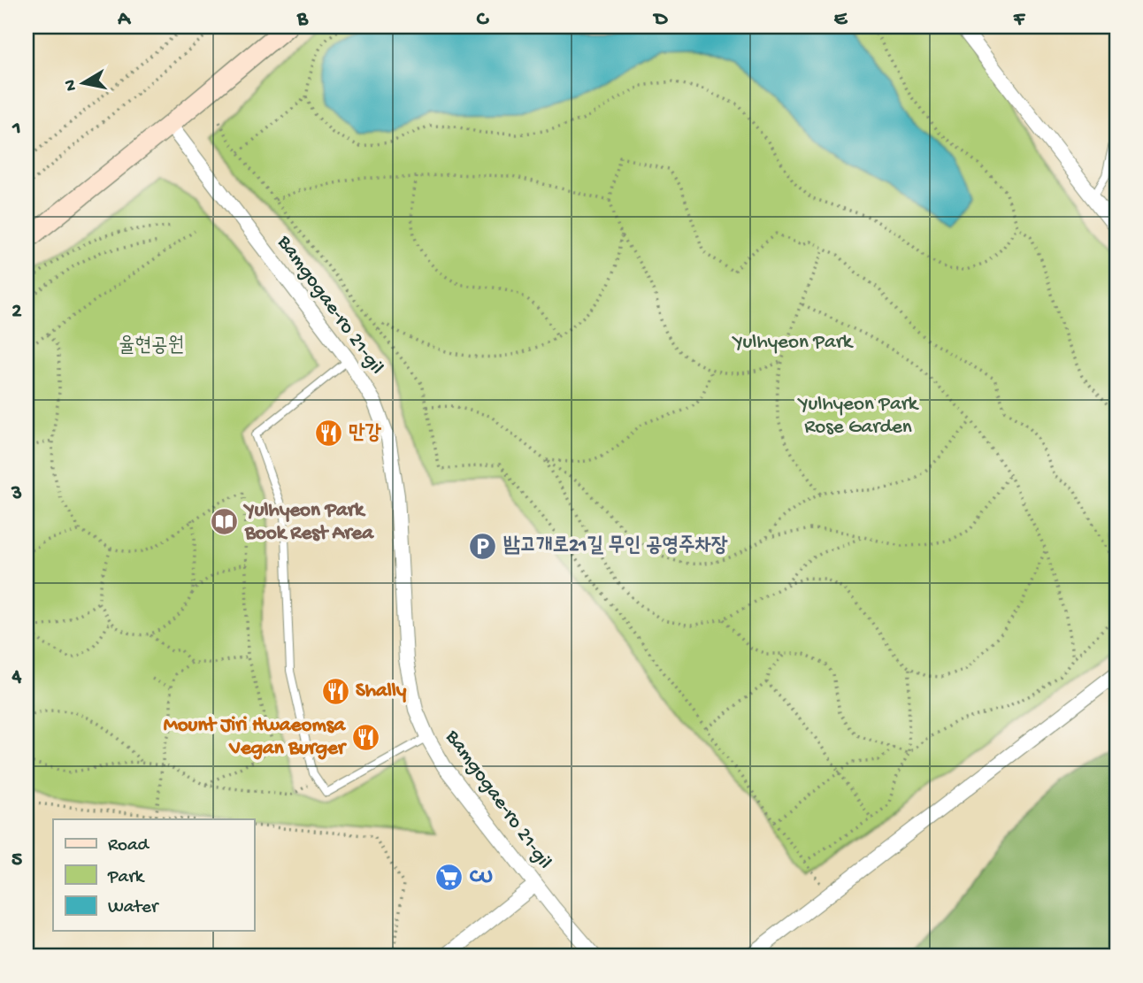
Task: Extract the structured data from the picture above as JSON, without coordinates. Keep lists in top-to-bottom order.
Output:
{
  "streets": {
    "street": ["Bamgogae-ro 21-gil"]
  },
  "parks": ["Yulhyeon Park", "율현공원", "Yulhyeon Park Rose Garden"],
  "places": {
    "restaurant": ["만강", "Shally", "Mount Jiri Hwaeomsa Vegan Burger"],
    "library": ["Yulhyeon Park Book Rest Area"],
    "parking": ["밤고개로21길 무인 공영주차장"],
    "supermarket": ["CU"]
  },
  "legend": ["Road", "Park", "Water"],
  "north": "left",
  "grid": {
    "columns": [
      "A",
      "B",
      "C",
      "D",
      "E",
      "F"
    ],
    "rows": [
      "1",
      "2",
      "3",
      "4",
      "5"
    ]
  }
}
